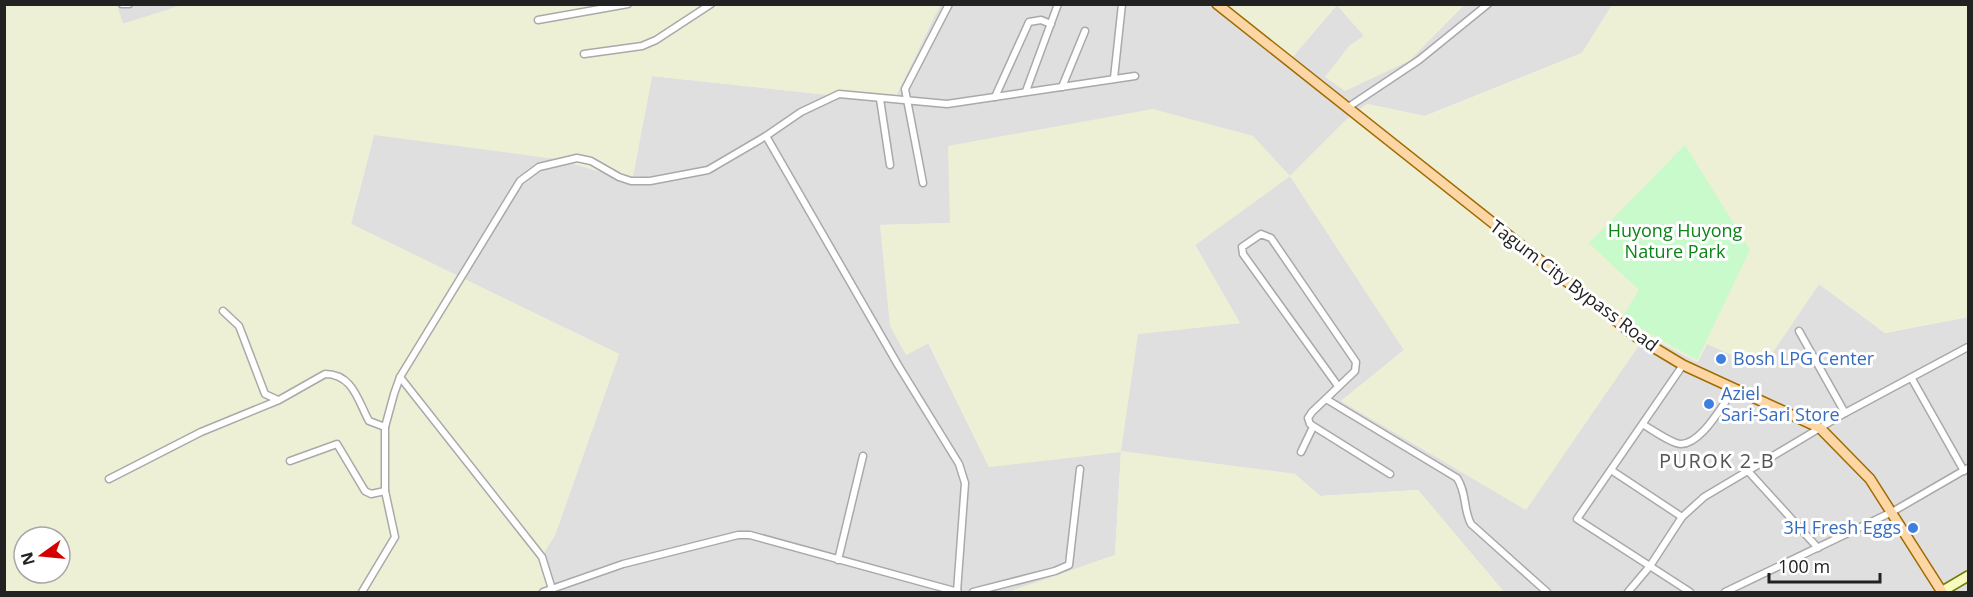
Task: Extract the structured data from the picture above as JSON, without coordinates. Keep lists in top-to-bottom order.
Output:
{
  "streets": {
    "main road": ["Tagum City Bypass Road"]
  },
  "districts": ["PUROK 2-B"],
  "parks": ["Huyong Huyong Nature Park"],
  "places": ["Bosh LPG Center", "Aziel Sari-Sari Store", "3H Fresh Eggs"],
  "scale_bar": "100 m",
  "north": "left"
}
